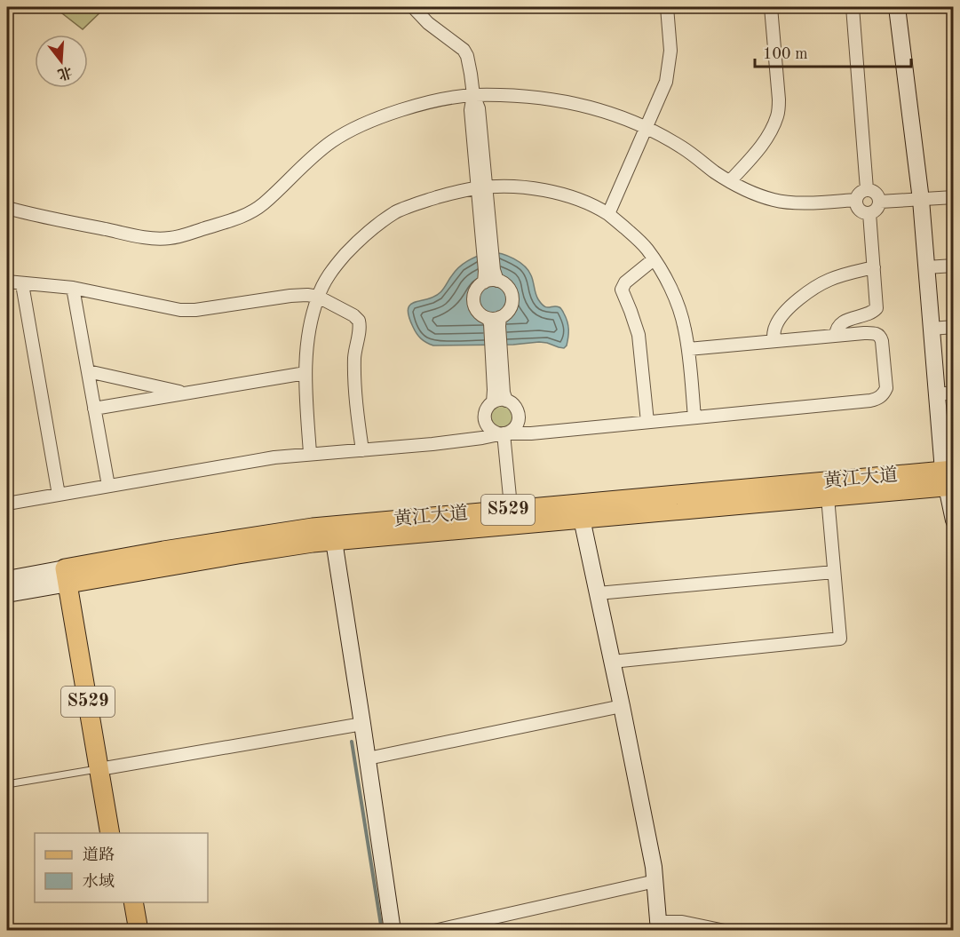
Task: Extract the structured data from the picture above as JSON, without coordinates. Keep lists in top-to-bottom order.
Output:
{
  "streets": {
    "main road": ["黄江大道", "S529"]
  },
  "crossings": [
    ["黄江大道", "S529"]
  ],
  "legend": ["道路", "水域"],
  "scale_bar": "100 m",
  "north": "bottom"
}
